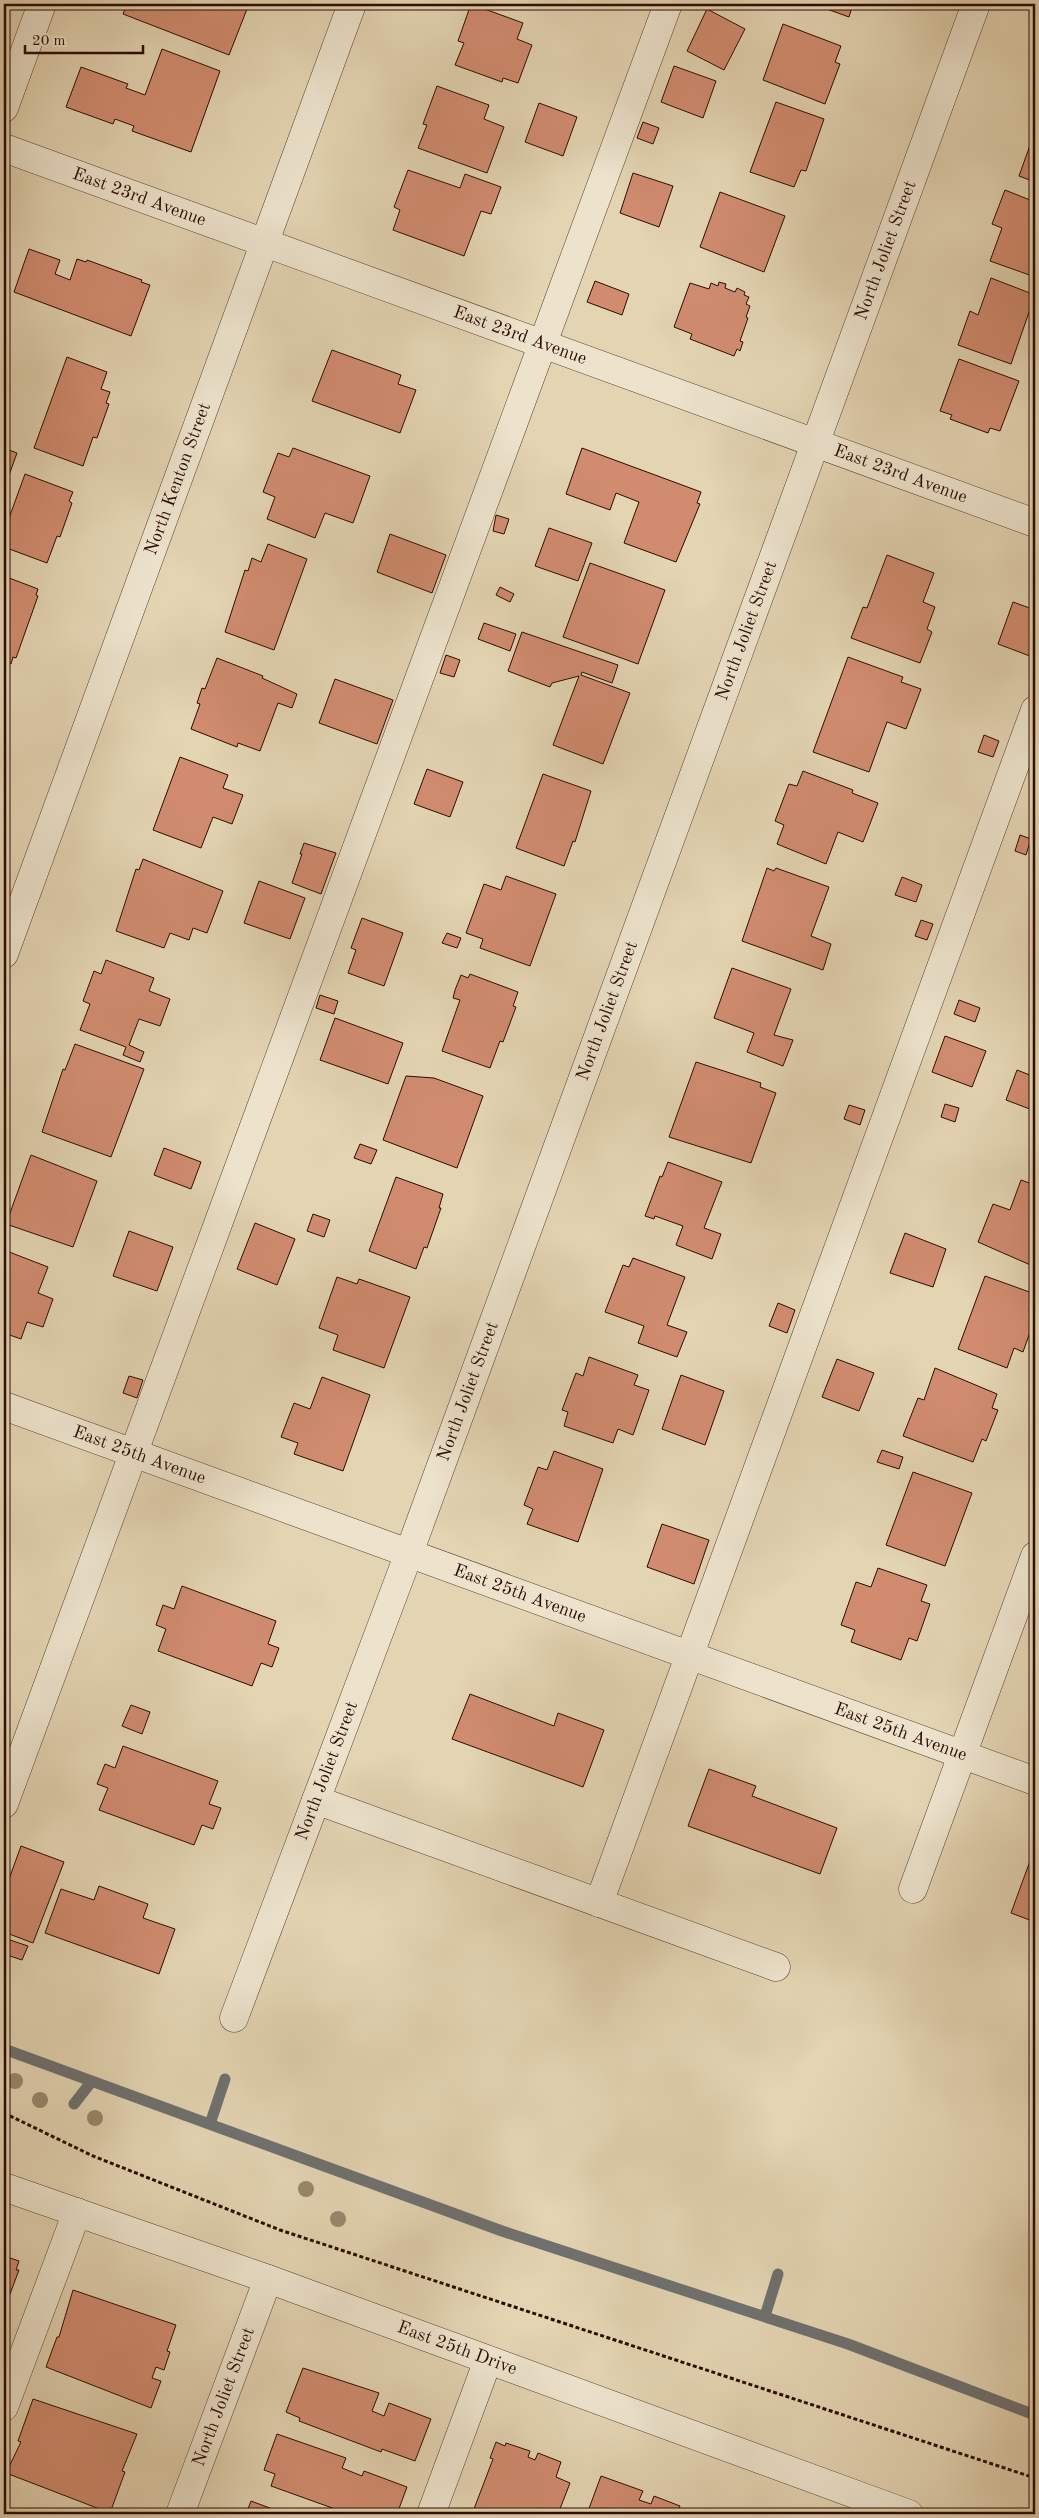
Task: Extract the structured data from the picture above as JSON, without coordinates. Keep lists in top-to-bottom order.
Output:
{
  "streets": {
    "street": [
      "East 23rd Avenue",
      "North Joliet Street",
      "North Kenton Street",
      "East 25th Avenue",
      "East 25th Drive"
    ]
  },
  "crossings": [
    ["East 23rd Avenue", "North Joliet Street"],
    ["East 23rd Avenue", "North Kenton Street"],
    ["North Joliet Street", "East 25th Avenue"],
    ["North Joliet Street", "East 25th Drive"]
  ],
  "scale_bar": "20 m"
}
